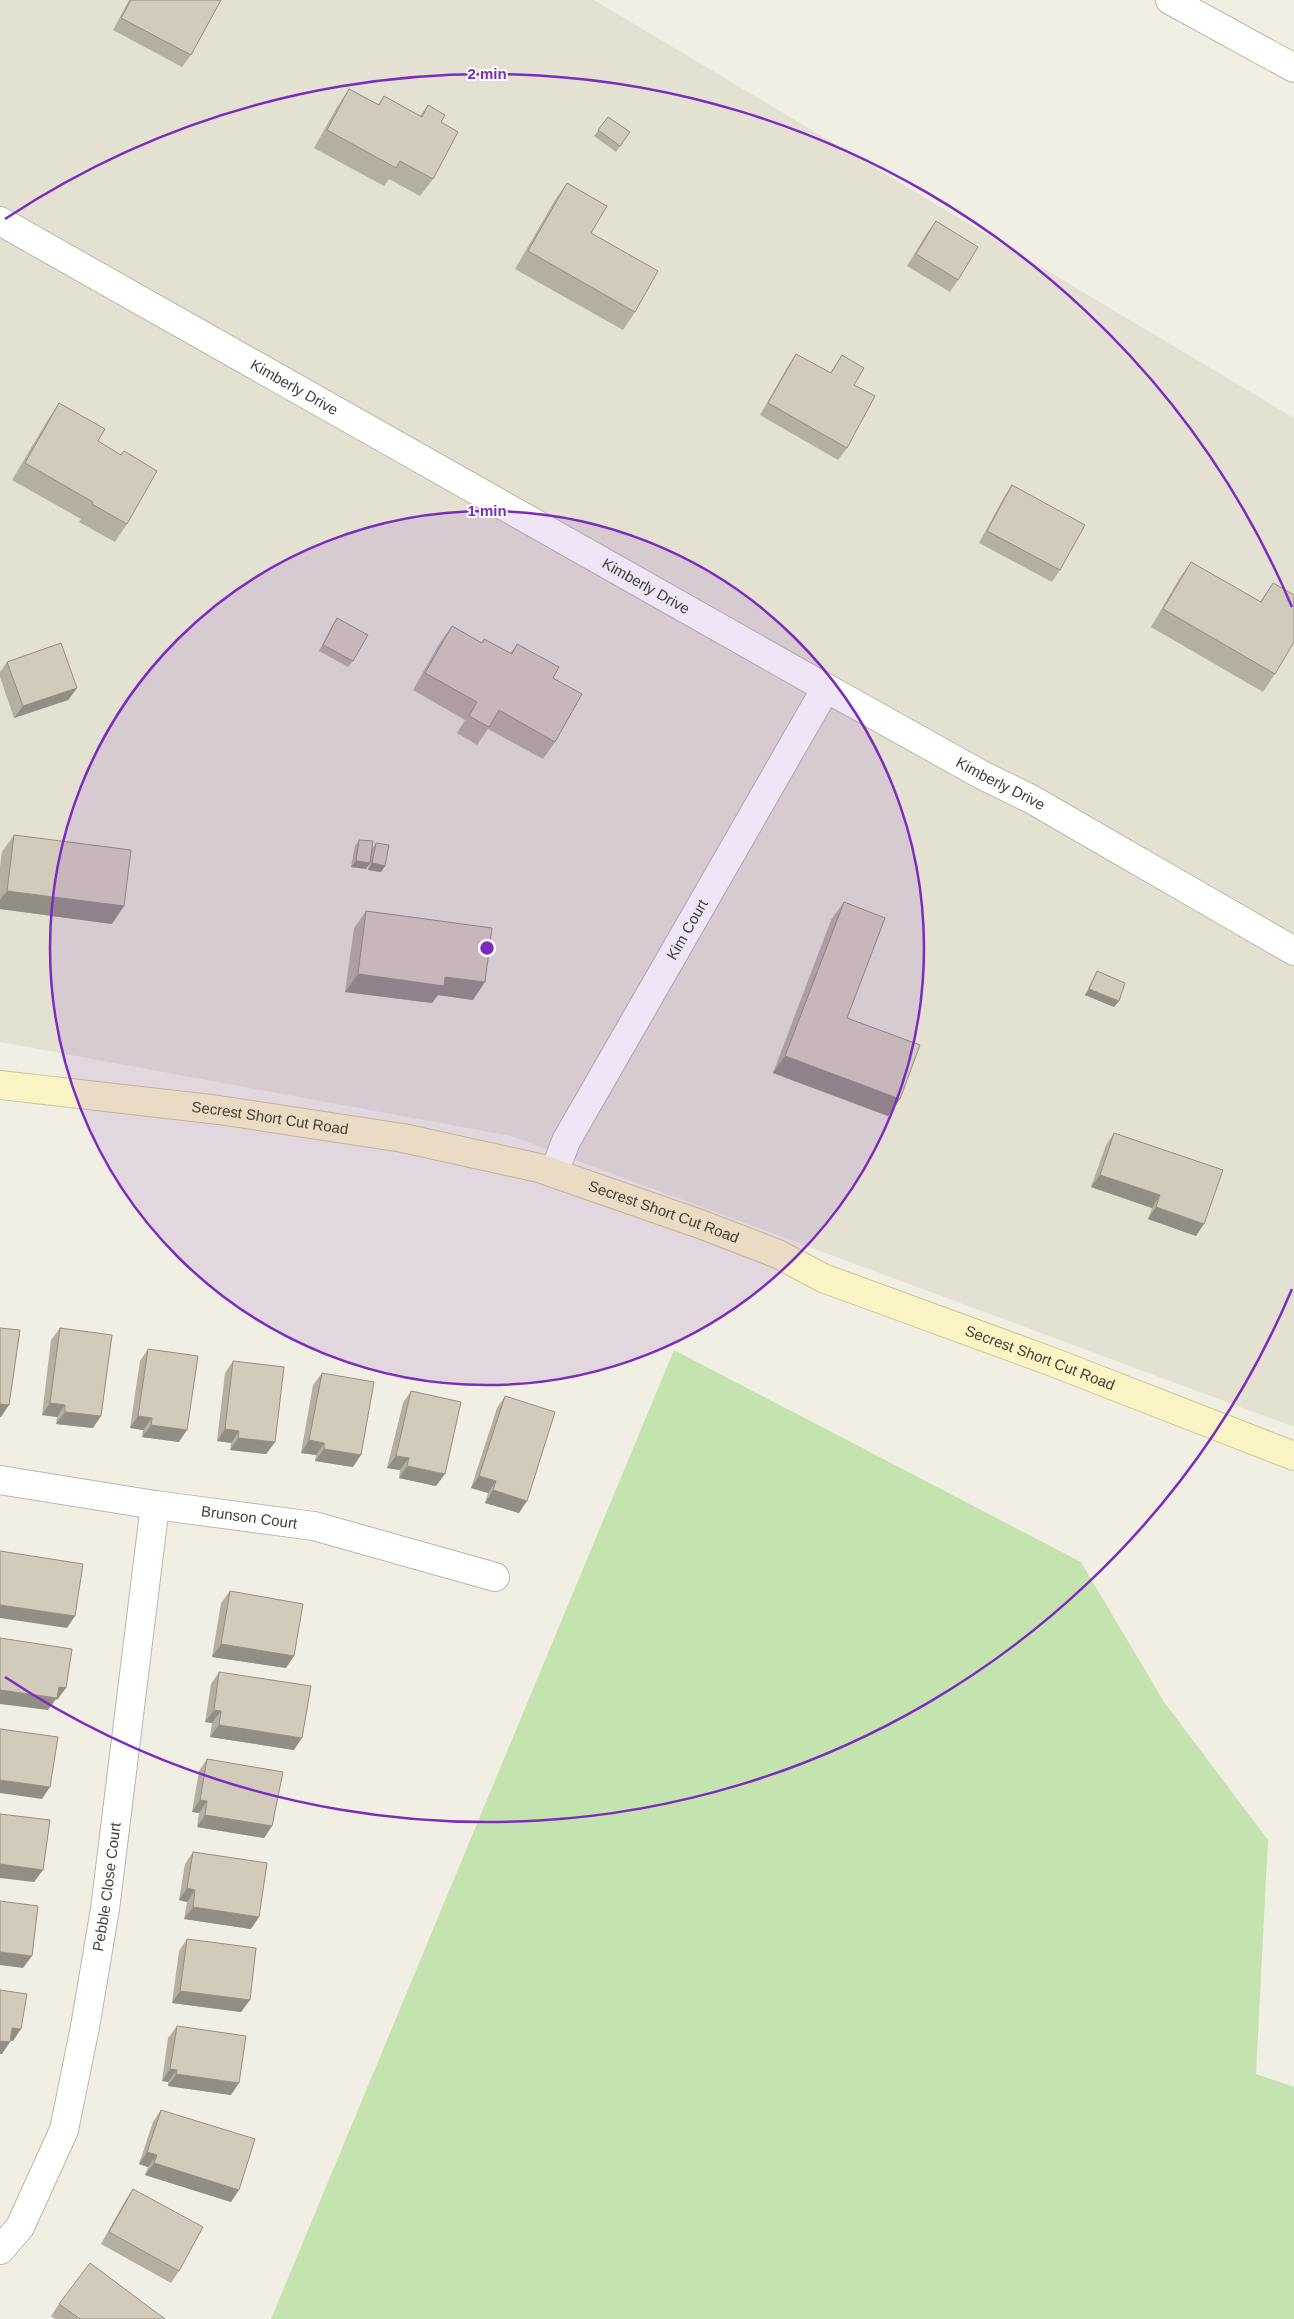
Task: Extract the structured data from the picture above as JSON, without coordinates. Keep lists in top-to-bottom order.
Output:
{
  "streets": {
    "main road": ["Secrest Short Cut Road"],
    "street": [
      "Kimberly Drive",
      "Kim Court",
      "Brunson Court",
      "Pebble Close Court"
    ]
  },
  "crossings": [
    ["Kimberly Drive", "Kim Court"],
    ["Kim Court", "Secrest Short Cut Road"],
    ["Brunson Court", "Pebble Close Court"]
  ],
  "rings": ["2 min", "1 min"]
}
